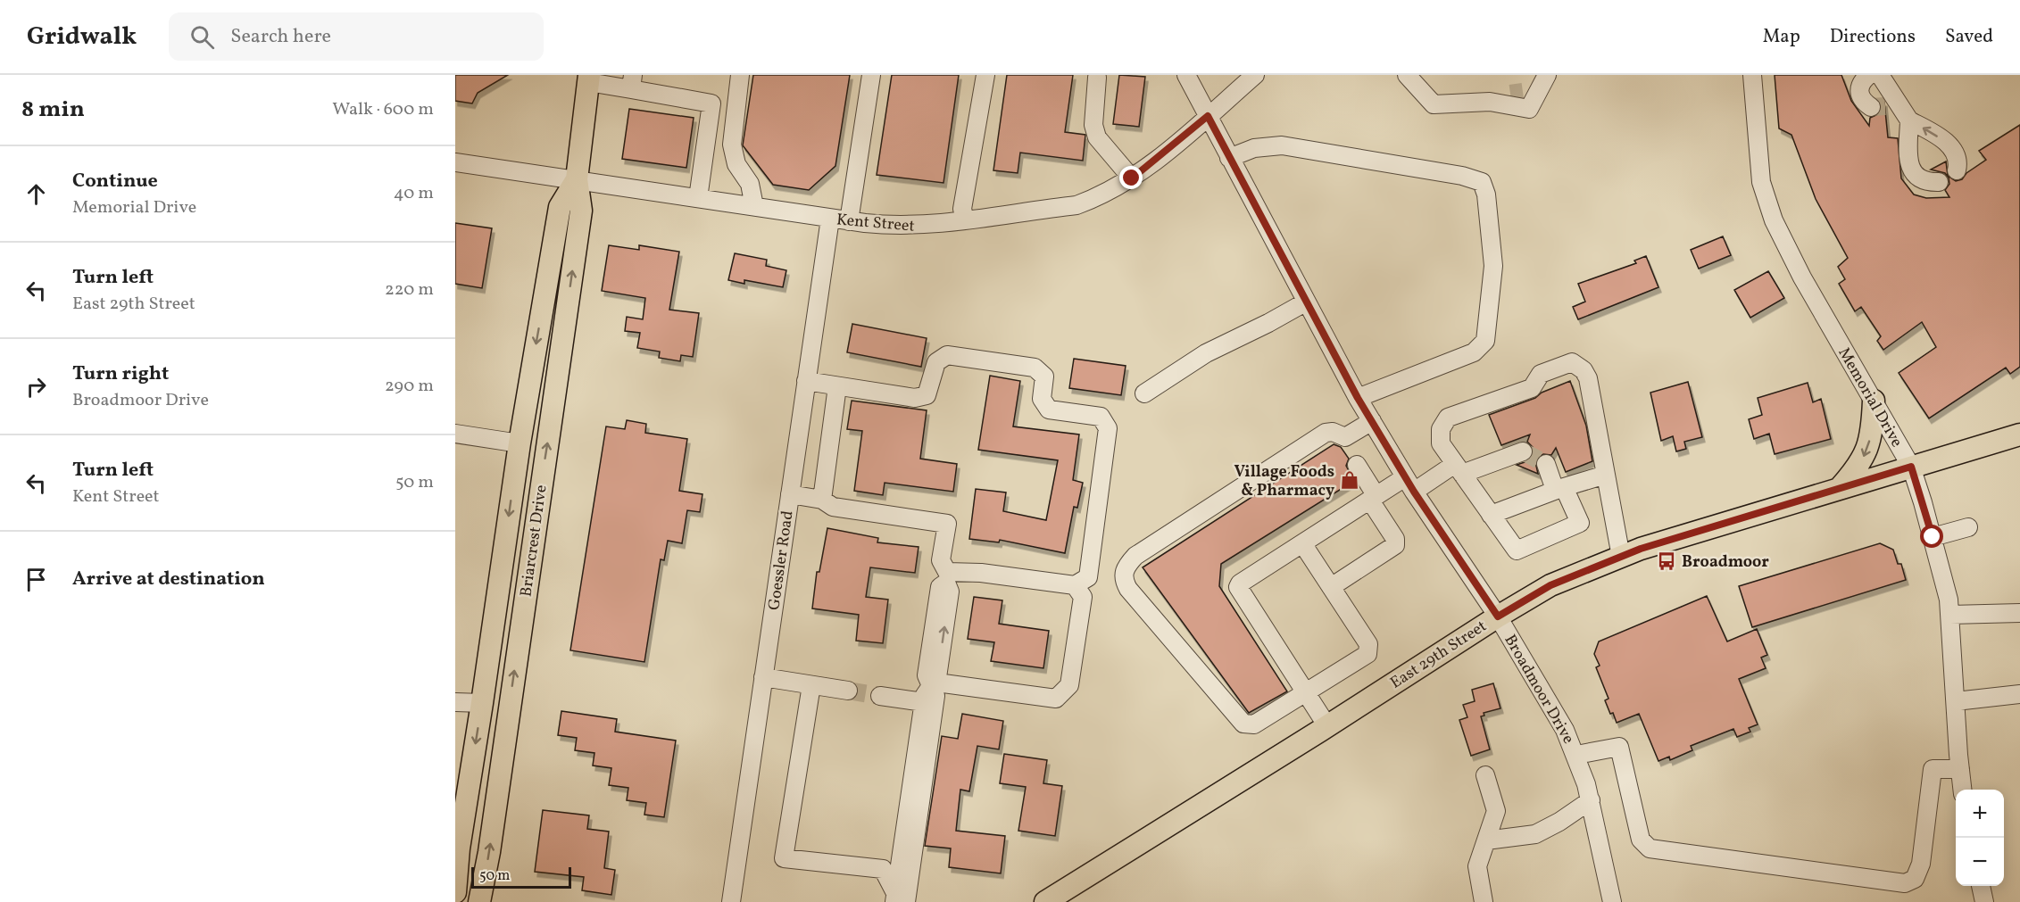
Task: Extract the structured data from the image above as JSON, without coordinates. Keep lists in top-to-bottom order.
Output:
{
  "streets": {
    "main road": ["Briarcrest Drive", "East 29th Street"],
    "street": [
      "Kent Street",
      "Memorial Drive",
      "Goessler Road",
      "Broadmoor Drive"
    ]
  },
  "crossings": [
    ["Kent Street", "Briarcrest Drive"],
    ["Kent Street", "Goessler Road"],
    ["Kent Street", "Broadmoor Drive"],
    ["Memorial Drive", "East 29th Street"],
    ["East 29th Street", "Broadmoor Drive"]
  ],
  "places": {
    "shop": ["Village Foods & Pharmacy"],
    "bus stop": ["Broadmoor"]
  },
  "scale_bar": "50 m",
  "page": {
    "header": "Gridwalk",
    "search": "Search here",
    "nav": ["Map", "Directions", "Saved"],
    "heading": ["8 min", "Walk · 600 m"],
    "list": [
      ["Continue", "Memorial Drive", "40 m"],
      ["Turn left", "East 29th Street", "220 m"],
      ["Turn right", "Broadmoor Drive", "290 m"],
      ["Turn left", "Kent Street", "50 m"],
      "Arrive at destination"
    ],
    "map_buttons": ["+", "−"],
    "scale": "50 m"
  }
}
